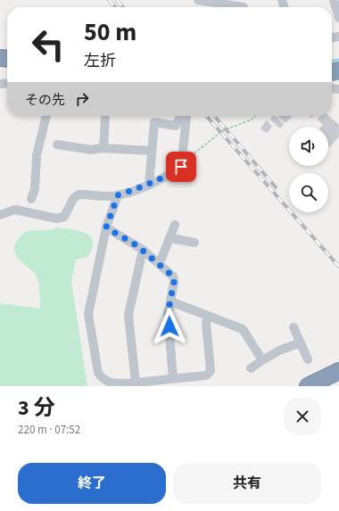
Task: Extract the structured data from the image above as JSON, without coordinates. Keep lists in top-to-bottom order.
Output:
{
  "page": {
    "turn": ["50 m", "左折"],
    "then": "その先",
    "heading": ["3 分", "220 m · 07:52"],
    "buttons": ["終了", "共有"]
  }
}
